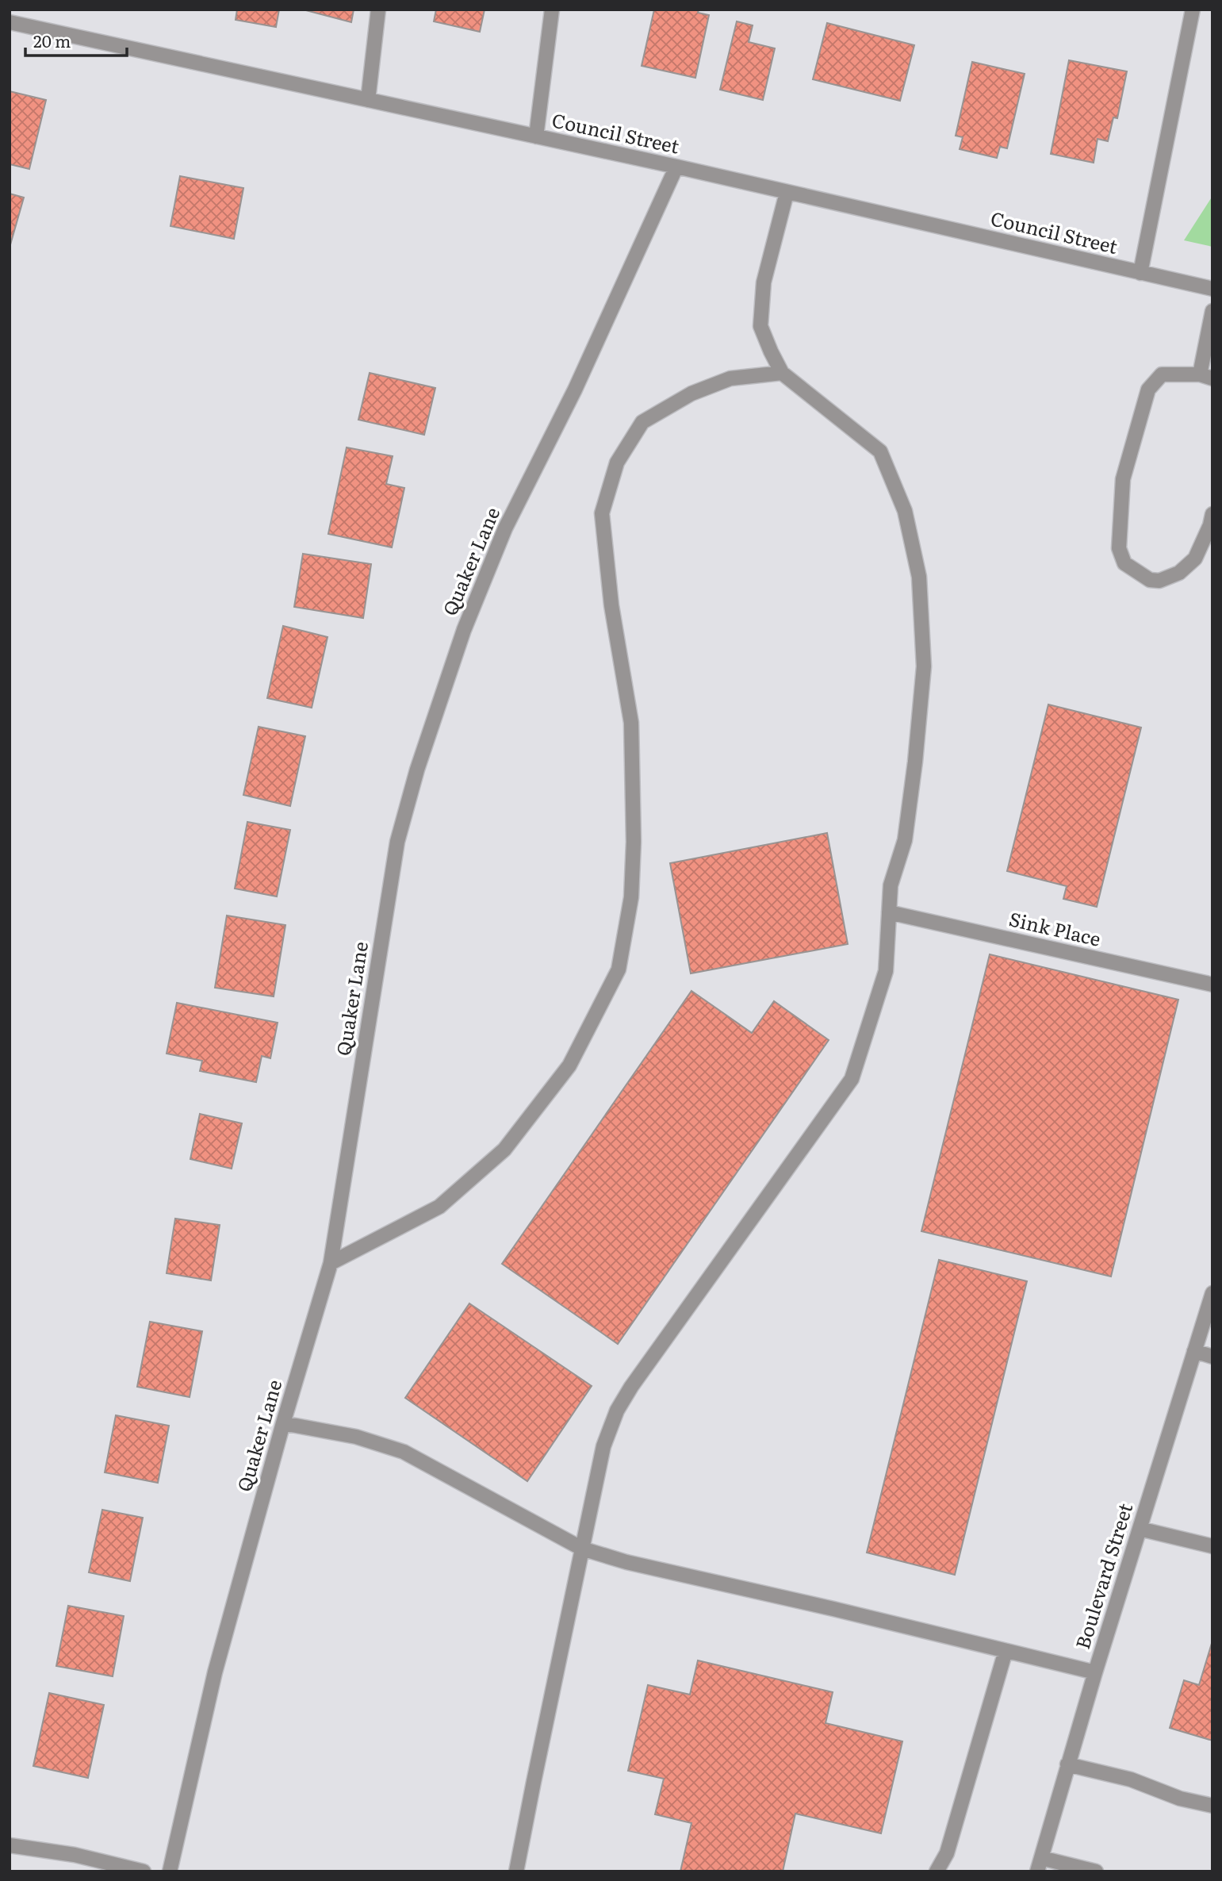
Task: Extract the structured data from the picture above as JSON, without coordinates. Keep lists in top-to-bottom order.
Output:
{
  "streets": {
    "street": [
      "Council Street",
      "Quaker Lane",
      "Sink Place",
      "Boulevard Street"
    ]
  },
  "crossings": [
    ["Council Street", "Quaker Lane"]
  ],
  "scale_bar": "20 m"
}
